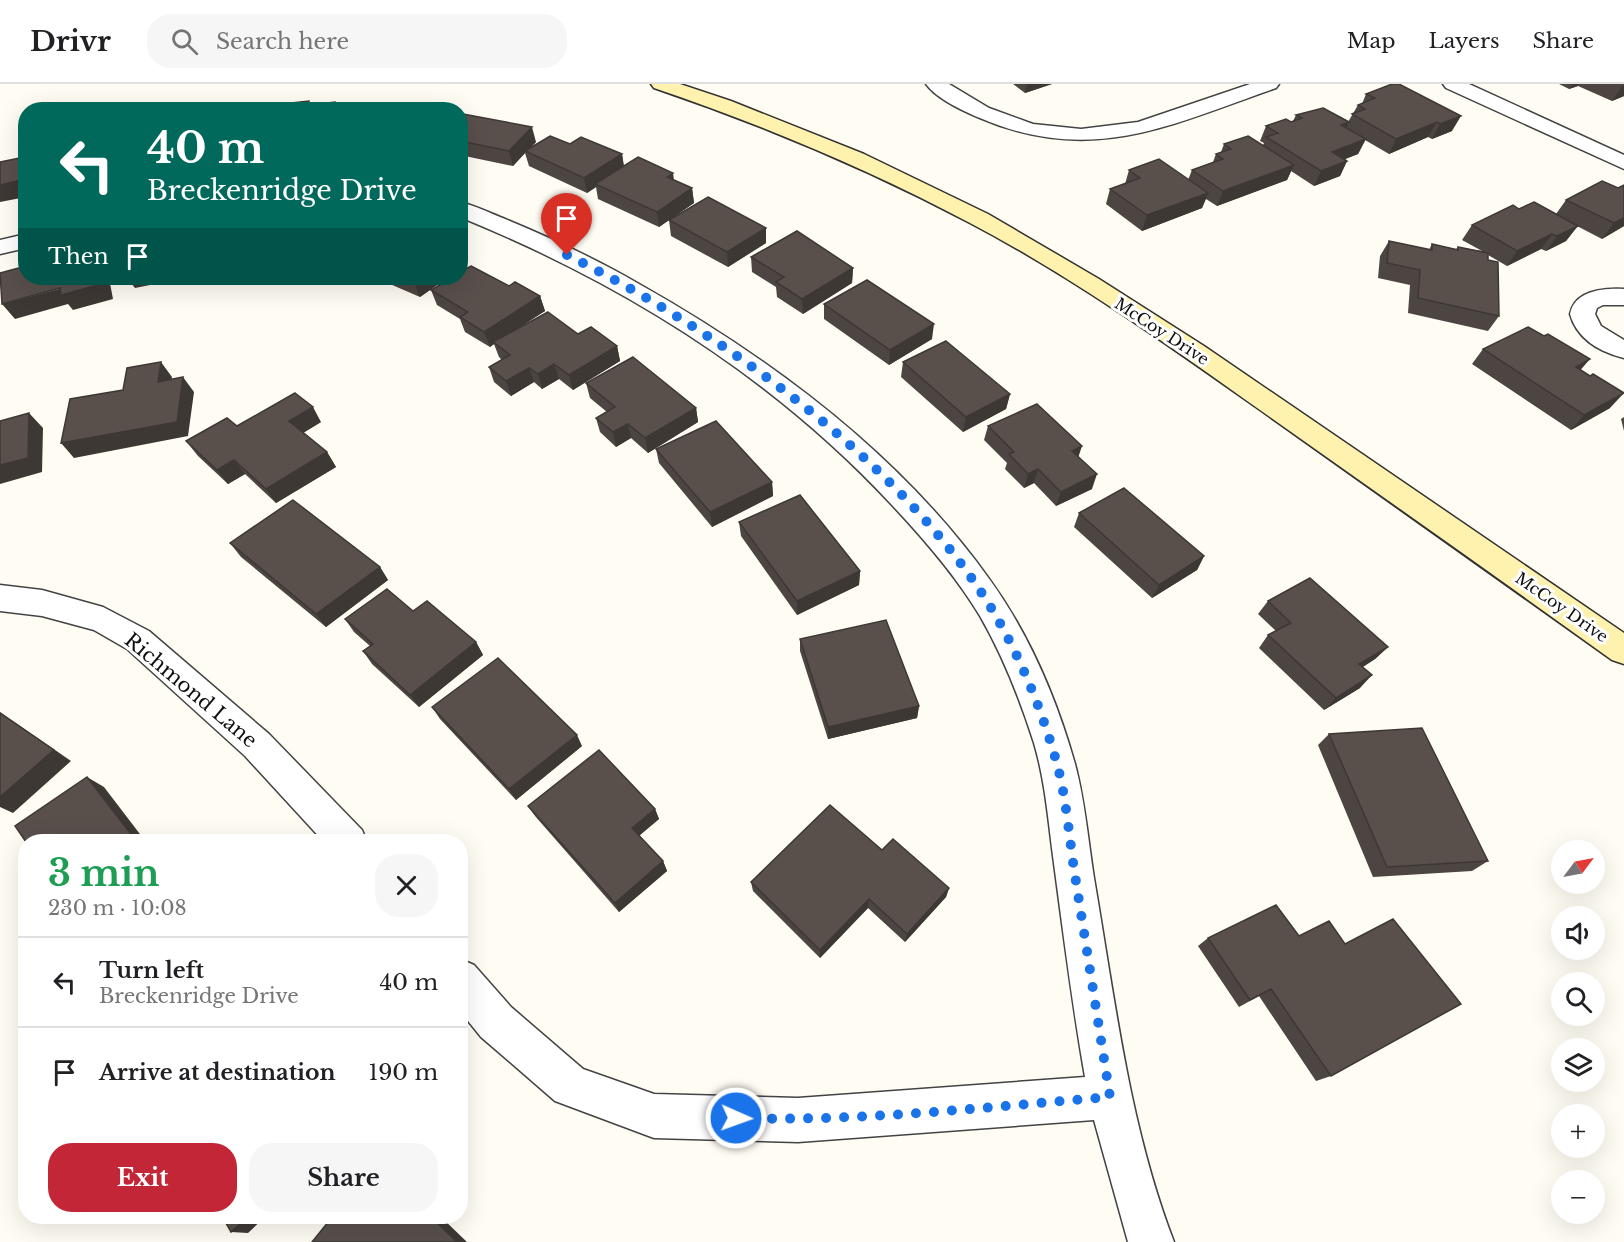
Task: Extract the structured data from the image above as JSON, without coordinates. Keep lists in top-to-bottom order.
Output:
{
  "streets": {
    "street": ["McCoy Drive", "Richmond Lane"]
  },
  "north": "top right",
  "page": {
    "header": "Drivr",
    "search": "Search here",
    "nav": ["Map", "Layers", "Share"],
    "turn": ["40 m", "Breckenridge Drive"],
    "then": "Then",
    "heading": ["3 min", "230 m · 10:08"],
    "map_buttons": ["+", "−"],
    "list": [
      {
        "name": "Turn left",
        "note": "Breckenridge Drive",
        "value": "40 m"
      },
      {
        "name": "Arrive at destination",
        "value": "190 m"
      }
    ],
    "buttons": ["Exit", "Share"]
  }
}
